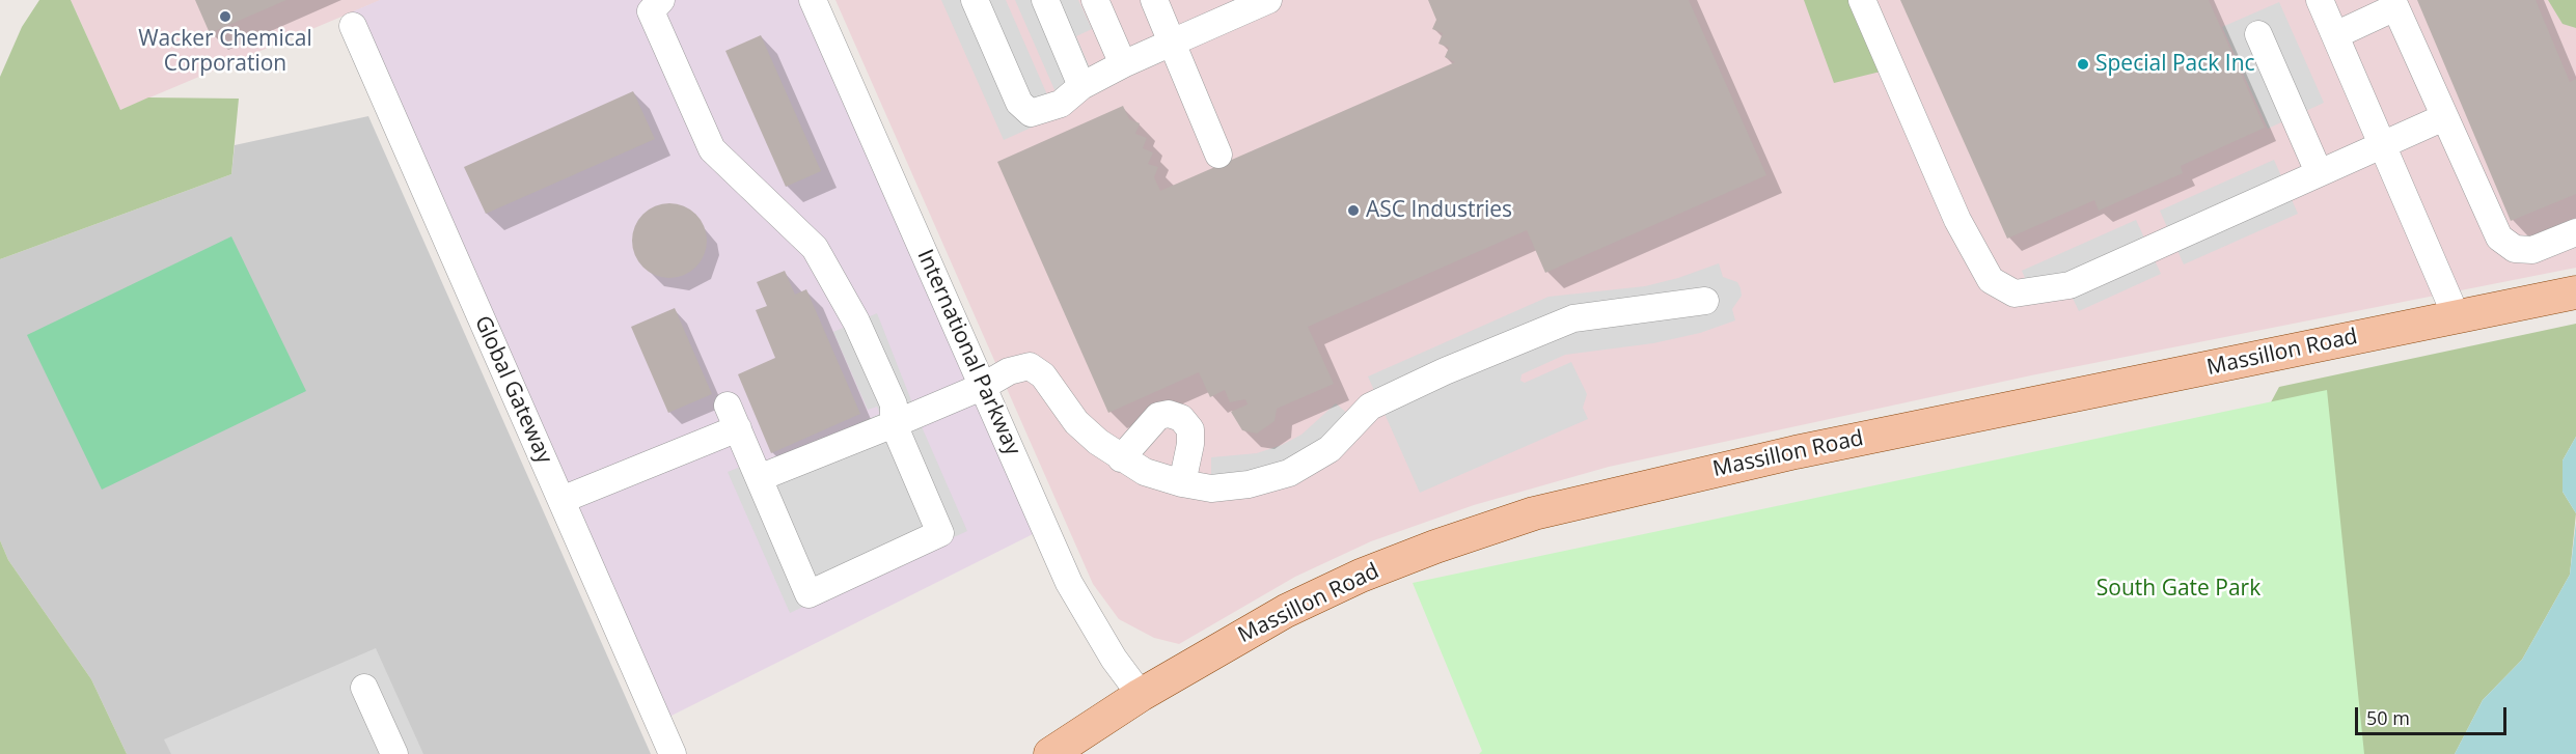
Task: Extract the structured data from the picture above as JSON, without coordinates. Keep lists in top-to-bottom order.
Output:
{
  "streets": {
    "main road": ["Massillon Road"],
    "street": ["International Parkway", "Global Gateway"]
  },
  "crossings": [
    ["International Parkway", "Massillon Road"]
  ],
  "parks": ["South Gate Park"],
  "places": ["Wacker Chemical Corporation", "Special Pack Inc", "ASC Industries"],
  "scale_bar": "50 m"
}
